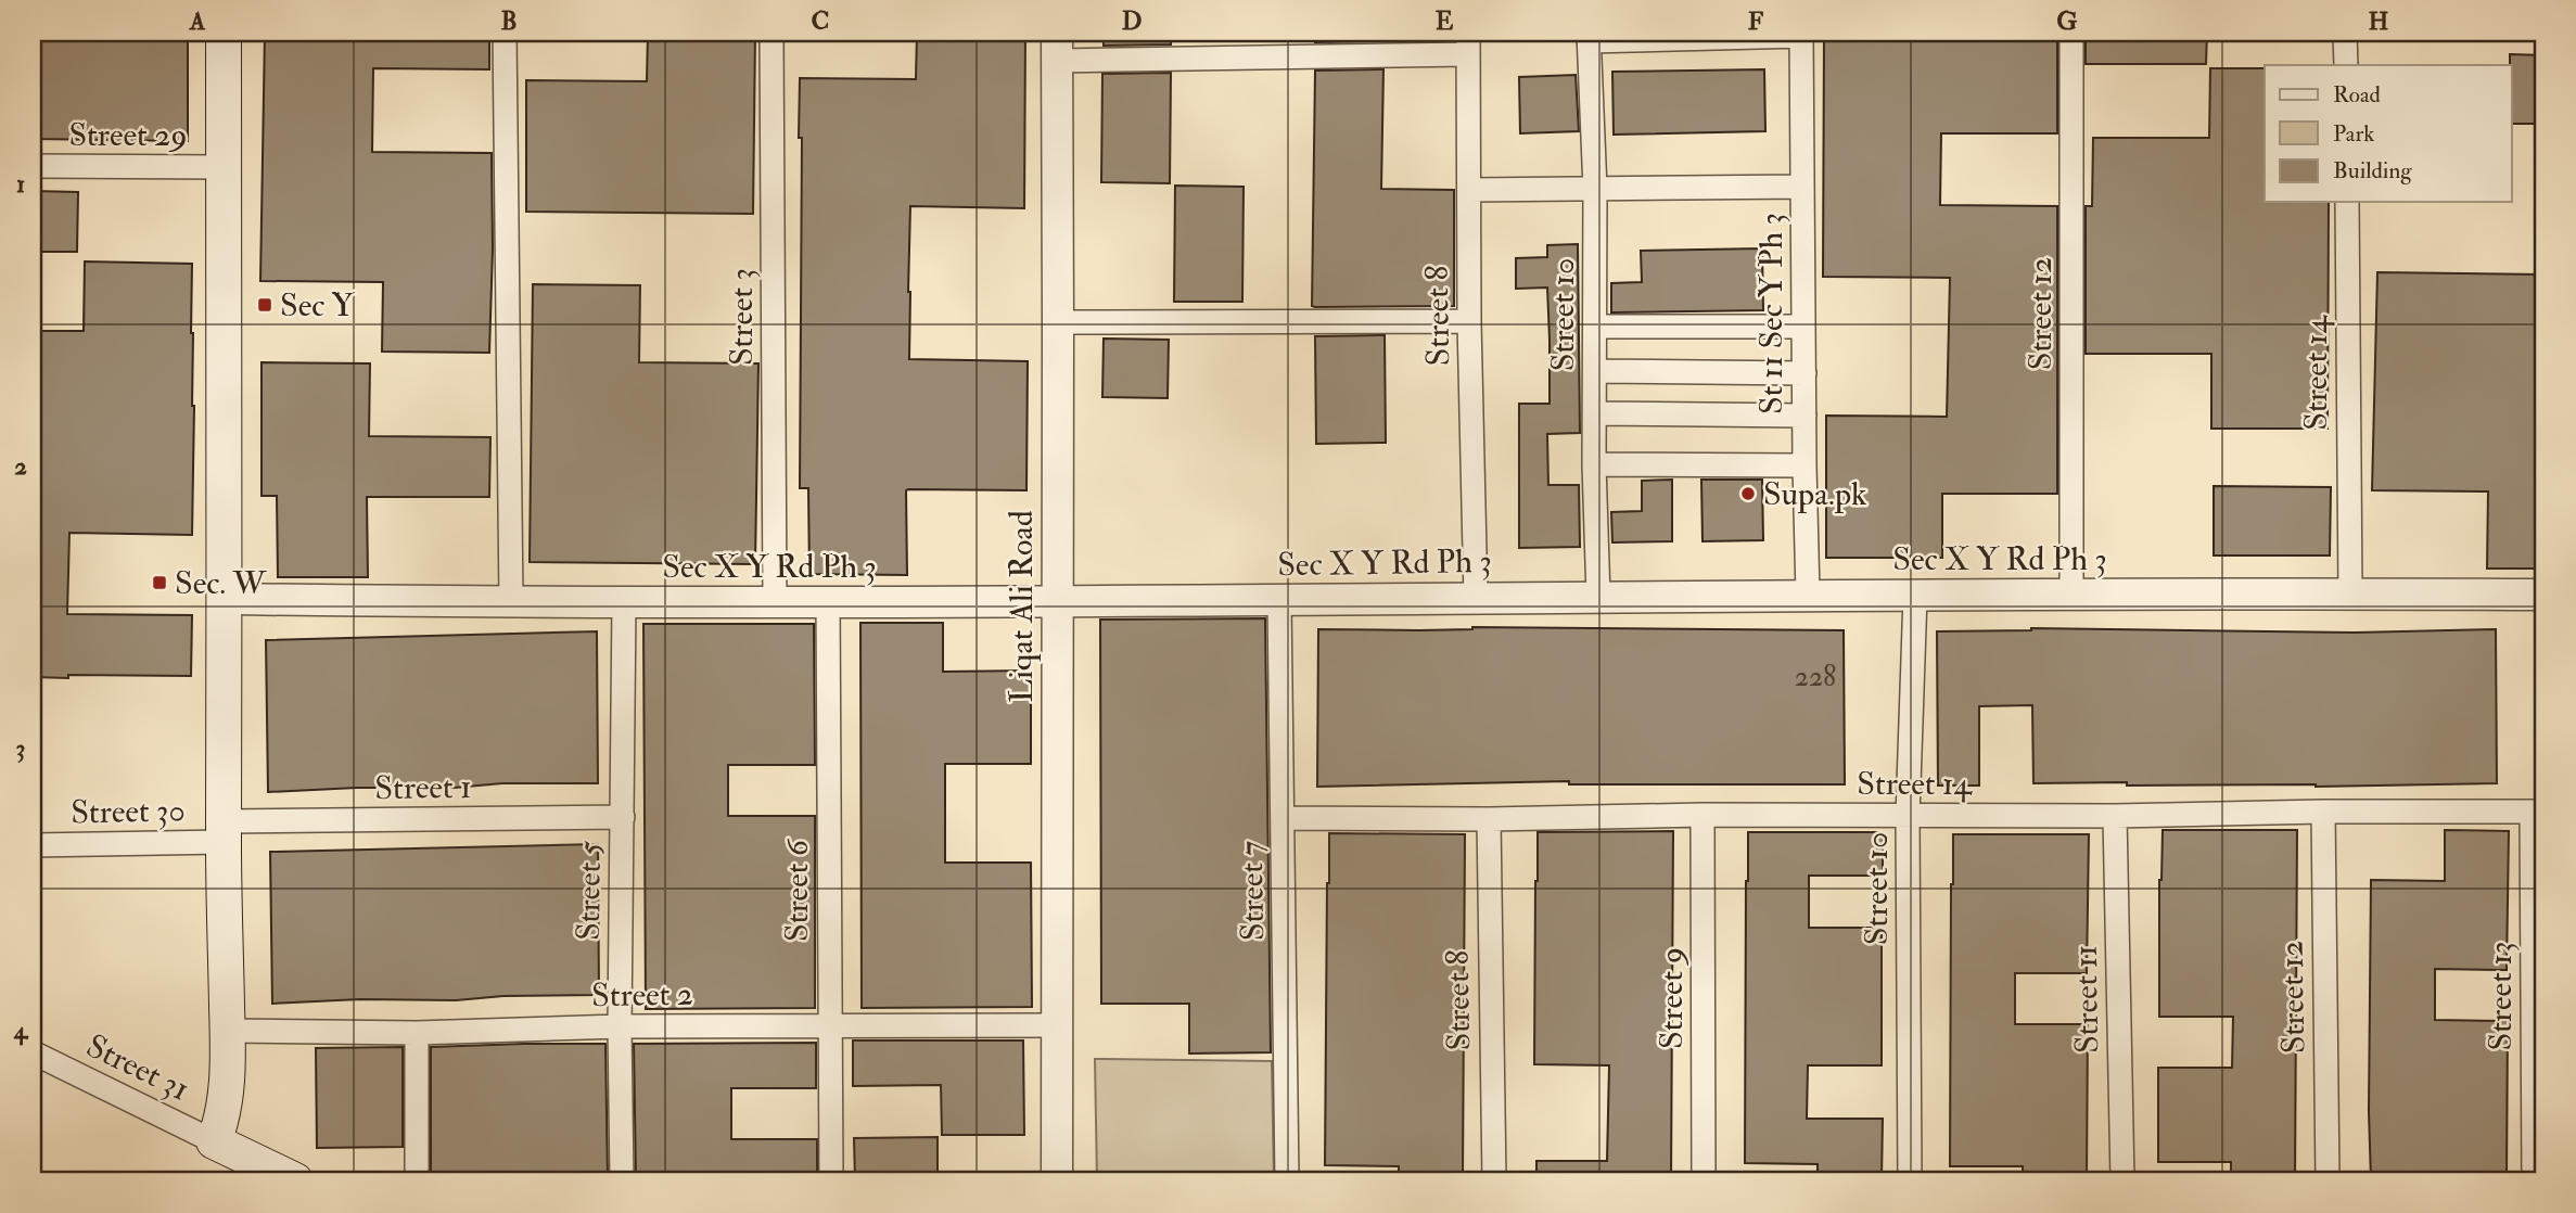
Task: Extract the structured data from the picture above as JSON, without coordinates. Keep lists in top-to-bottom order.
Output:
{
  "streets": {
    "street": [
      "Street 29",
      "St 11 Sec Y Ph 3",
      "Street 12",
      "Street 10",
      "Street 8",
      "Street 3",
      "Street 14",
      "Sec X Y Rd Ph 3",
      "Liqat Ali Road",
      "Street 1",
      "Street 30",
      "Street 5",
      "Street 6",
      "Street 7",
      "Street 2",
      "Street 13",
      "Street 9",
      "Street 11",
      "Street 31"
    ]
  },
  "crossings": [
    ["St 11 Sec Y Ph 3", "Sec X Y Rd Ph 3"],
    ["Street 12", "Street 14"],
    ["Street 12", "Sec X Y Rd Ph 3"],
    ["Street 10", "Street 14"],
    ["Street 10", "Sec X Y Rd Ph 3"],
    ["Street 8", "Street 14"],
    ["Street 8", "Sec X Y Rd Ph 3"],
    ["Street 3", "Sec X Y Rd Ph 3"],
    ["Street 14", "Sec X Y Rd Ph 3"],
    ["Street 14", "Street 7"],
    ["Street 14", "Street 13"],
    ["Street 14", "Street 9"],
    ["Street 14", "Street 11"],
    ["Sec X Y Rd Ph 3", "Liqat Ali Road"],
    ["Sec X Y Rd Ph 3", "Street 5"],
    ["Sec X Y Rd Ph 3", "Street 6"],
    ["Sec X Y Rd Ph 3", "Street 7"],
    ["Liqat Ali Road", "Street 2"],
    ["Street 1", "Street 30"],
    ["Street 1", "Street 5"],
    ["Street 5", "Street 2"],
    ["Street 6", "Street 2"]
  ],
  "places": {
    "transit": ["Sec Y", "Sec. W"],
    "other": ["Supa.pk"]
  },
  "house_numbers": ["228"],
  "legend": ["Road", "Park", "Building"],
  "grid": {
    "columns": [
      "A",
      "B",
      "C",
      "D",
      "E",
      "F",
      "G",
      "H"
    ],
    "rows": [
      "1",
      "2",
      "3",
      "4"
    ]
  }
}
